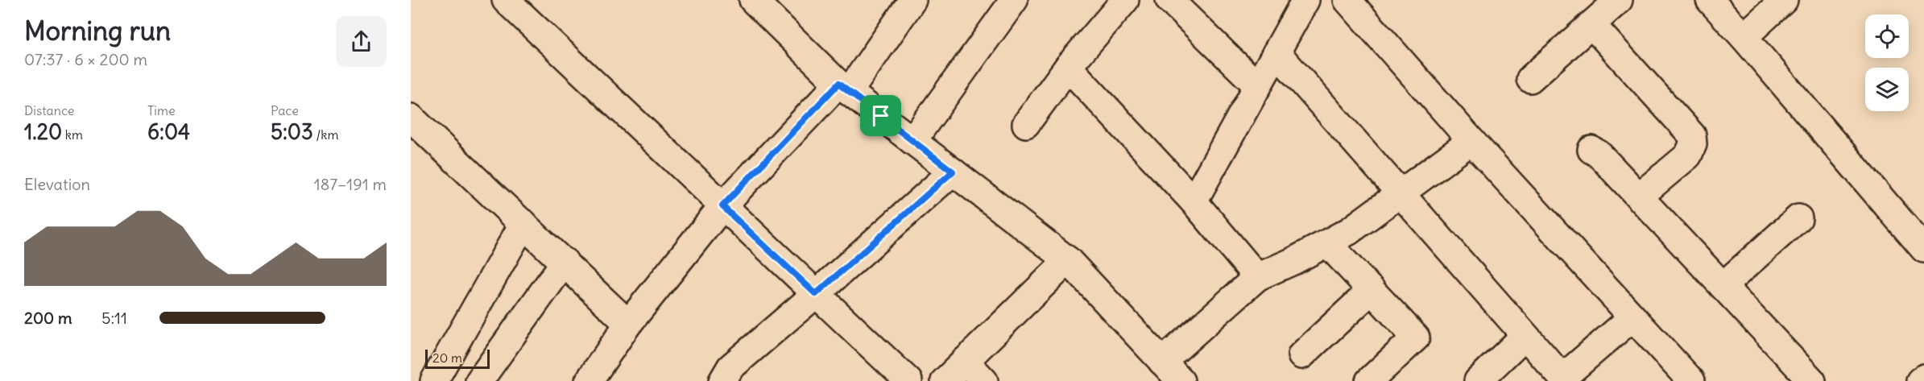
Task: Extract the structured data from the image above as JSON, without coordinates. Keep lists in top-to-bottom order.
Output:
{
  "scale_bar": "20 m",
  "page": {
    "heading": ["Morning run", "07:37 · 6 × 200 m"],
    "stats": [
      ["Distance", "1.20 km"],
      ["Time", "6:04"],
      ["Pace", "5:03 /km"]
    ],
    "chart": ["Elevation", "187–191 m"],
    "list": [
      {
        "name": "200 m",
        "note": "5:11"
      }
    ],
    "scale": "20 m"
  }
}
